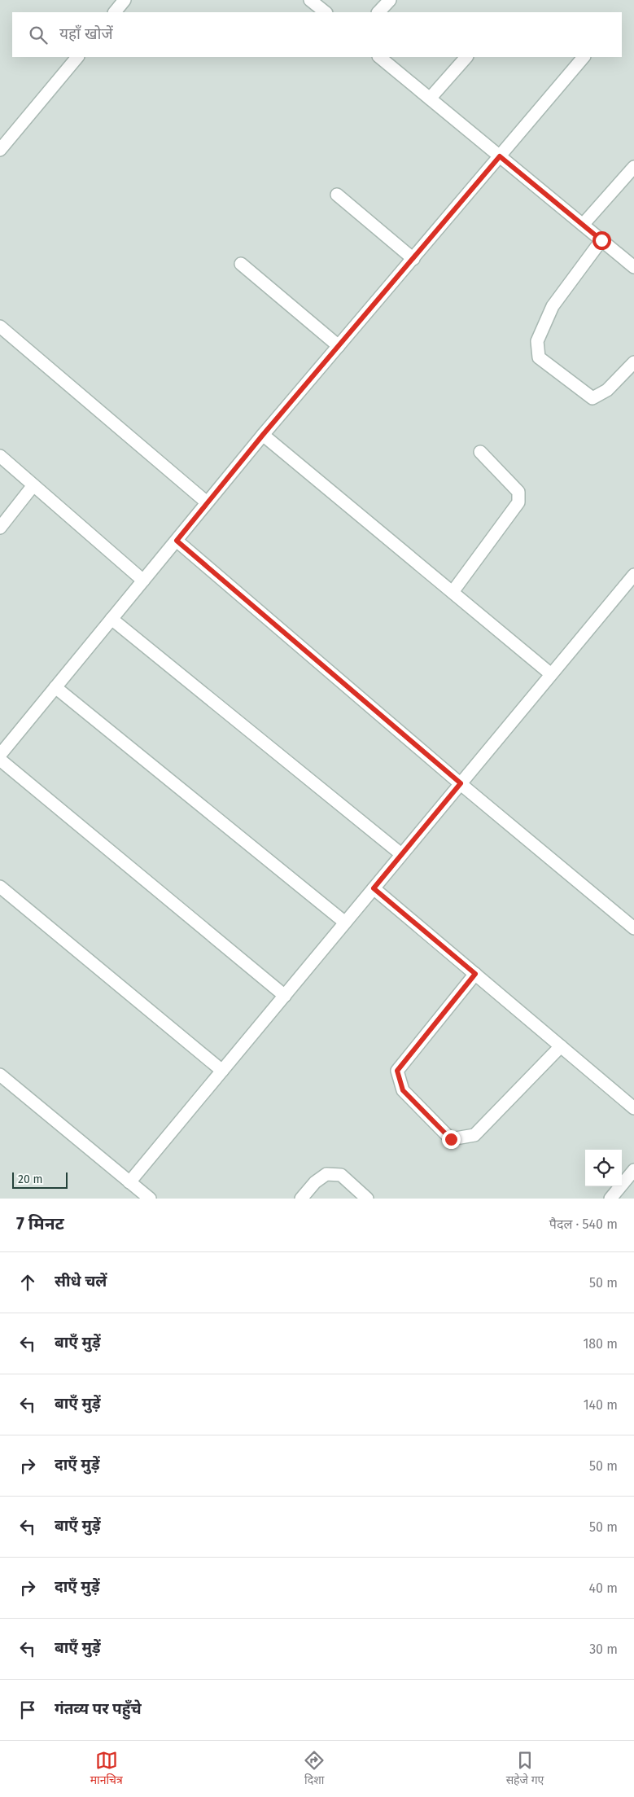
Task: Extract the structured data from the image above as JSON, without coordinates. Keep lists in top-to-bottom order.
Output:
{
  "scale_bar": "20 m",
  "page": {
    "search": "यहाँ खोजें",
    "scale": "20 m",
    "heading": ["7 मिनट", "पैदल · 540 m"],
    "list": [
      ["सीधे चलें", "50 m"],
      ["बाएँ मुड़ें", "180 m"],
      ["बाएँ मुड़ें", "140 m"],
      ["दाएँ मुड़ें", "50 m"],
      ["बाएँ मुड़ें", "50 m"],
      ["दाएँ मुड़ें", "40 m"],
      ["बाएँ मुड़ें", "30 m"],
      "गंतव्य पर पहुँचे"
    ],
    "nav": ["मानचित्र", "दिशा", "सहेजे गए"]
  }
}
